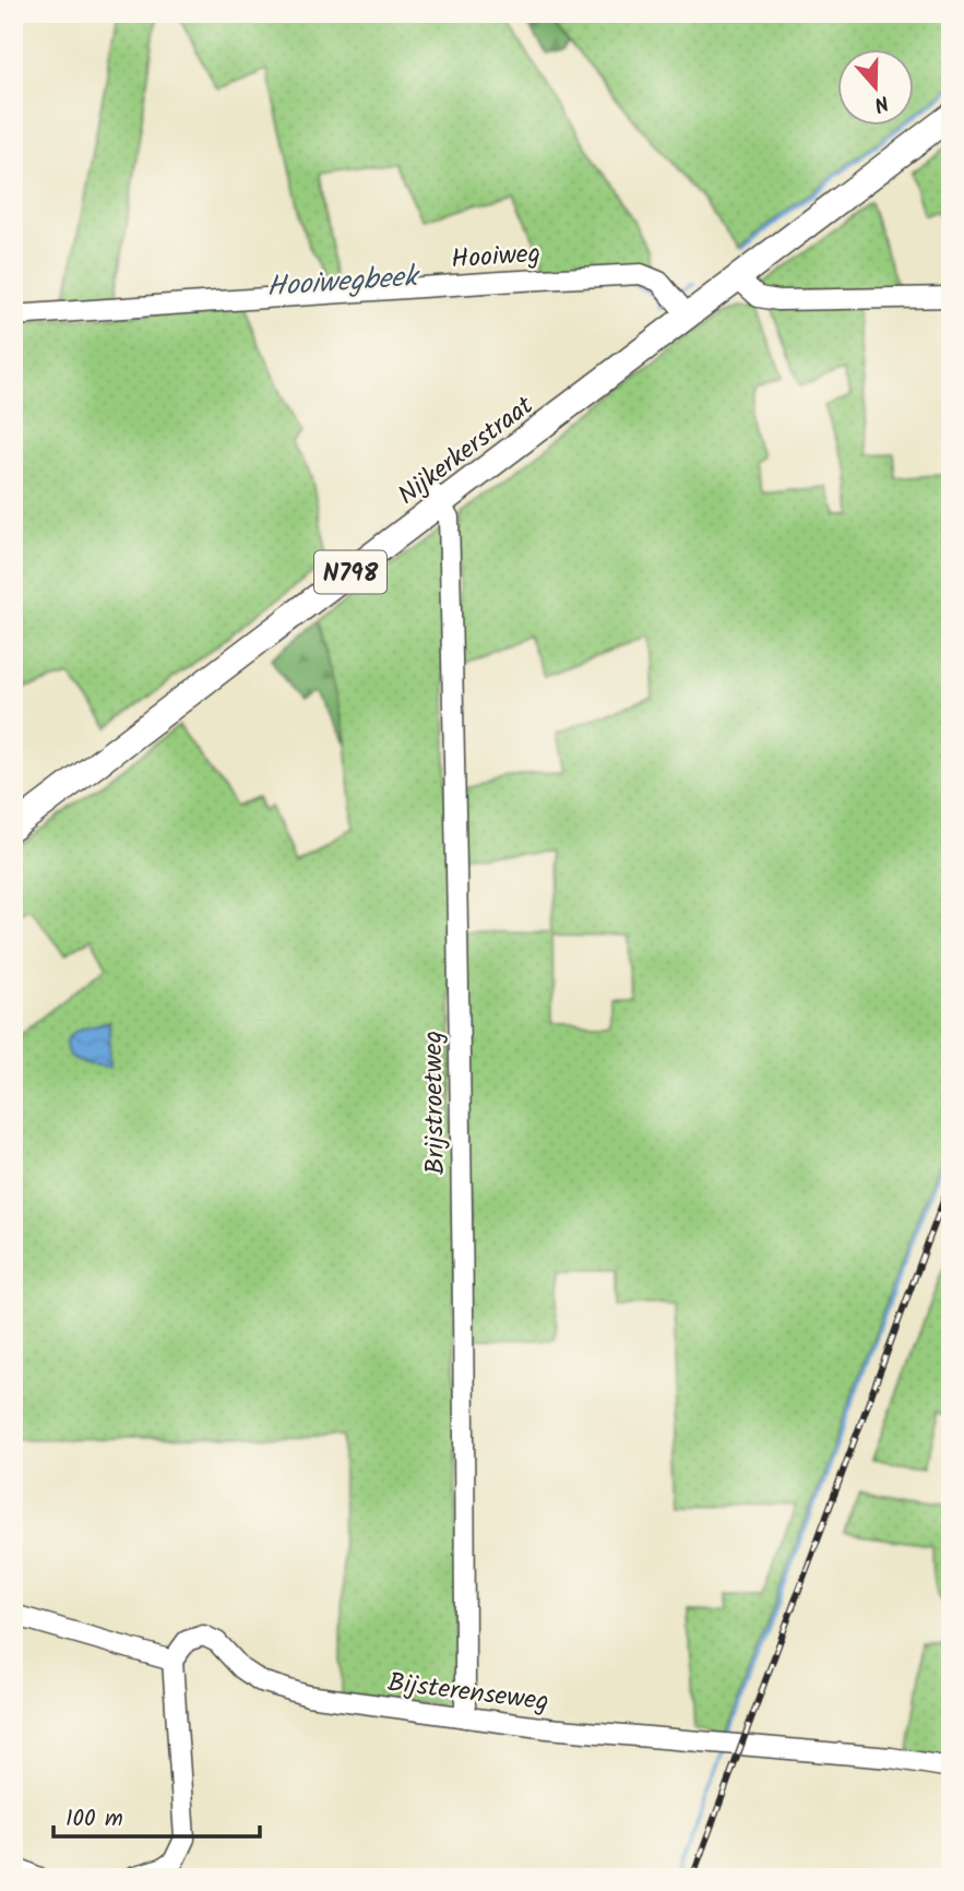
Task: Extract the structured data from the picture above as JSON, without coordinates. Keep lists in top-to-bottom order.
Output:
{
  "streets": {
    "main road": ["Nijkerkerstraat", "N798"],
    "street": ["Hooiweg", "Brijstroetweg", "Bijsterenseweg"]
  },
  "crossings": [
    ["Hooiweg", "Nijkerkerstraat"],
    ["Nijkerkerstraat", "Brijstroetweg"],
    ["Brijstroetweg", "Bijsterenseweg"]
  ],
  "water": ["Hooiwegbeek"],
  "scale_bar": "100 m",
  "north": "bottom"
}
